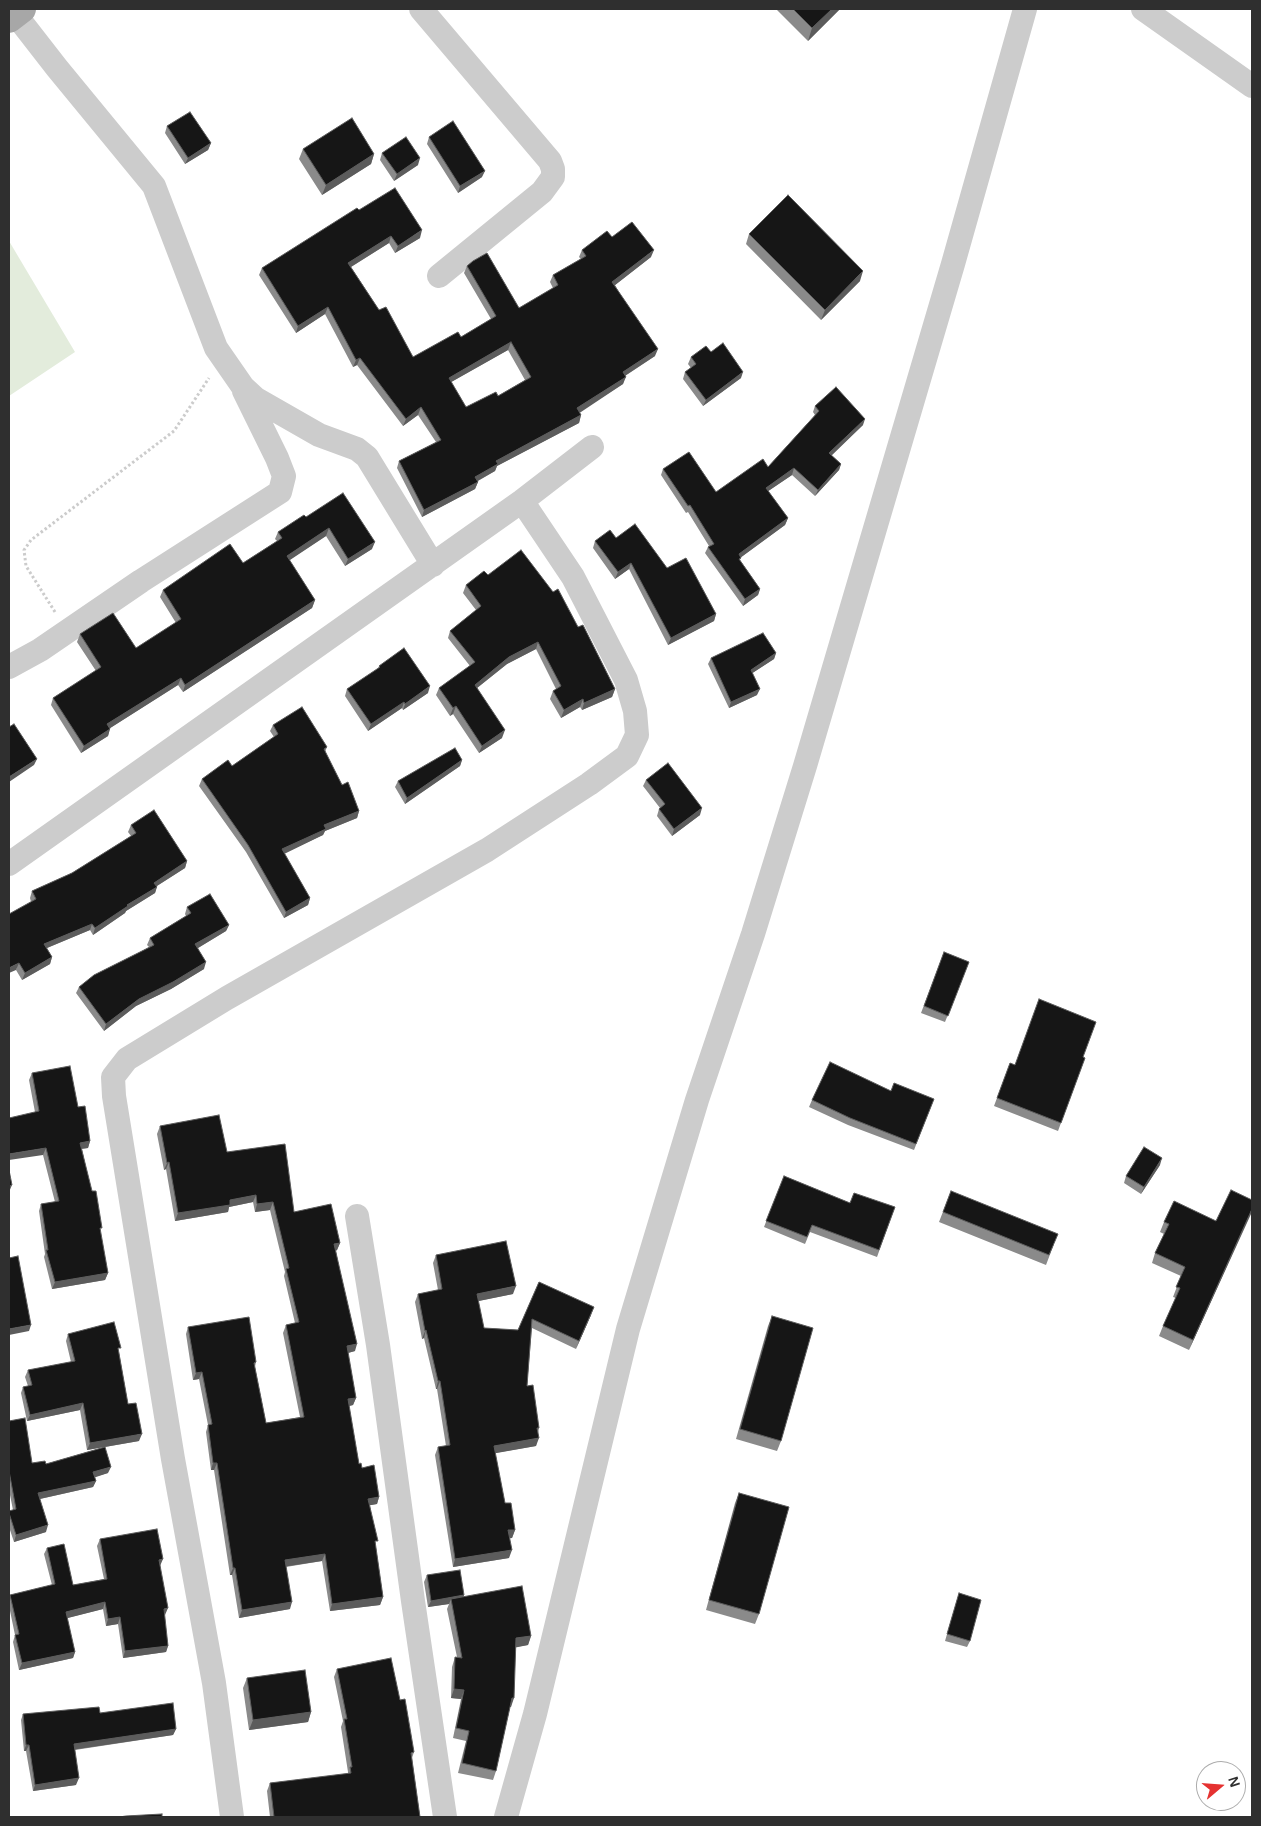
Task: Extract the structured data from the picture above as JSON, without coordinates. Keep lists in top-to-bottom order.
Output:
{
  "north": "right"
}
